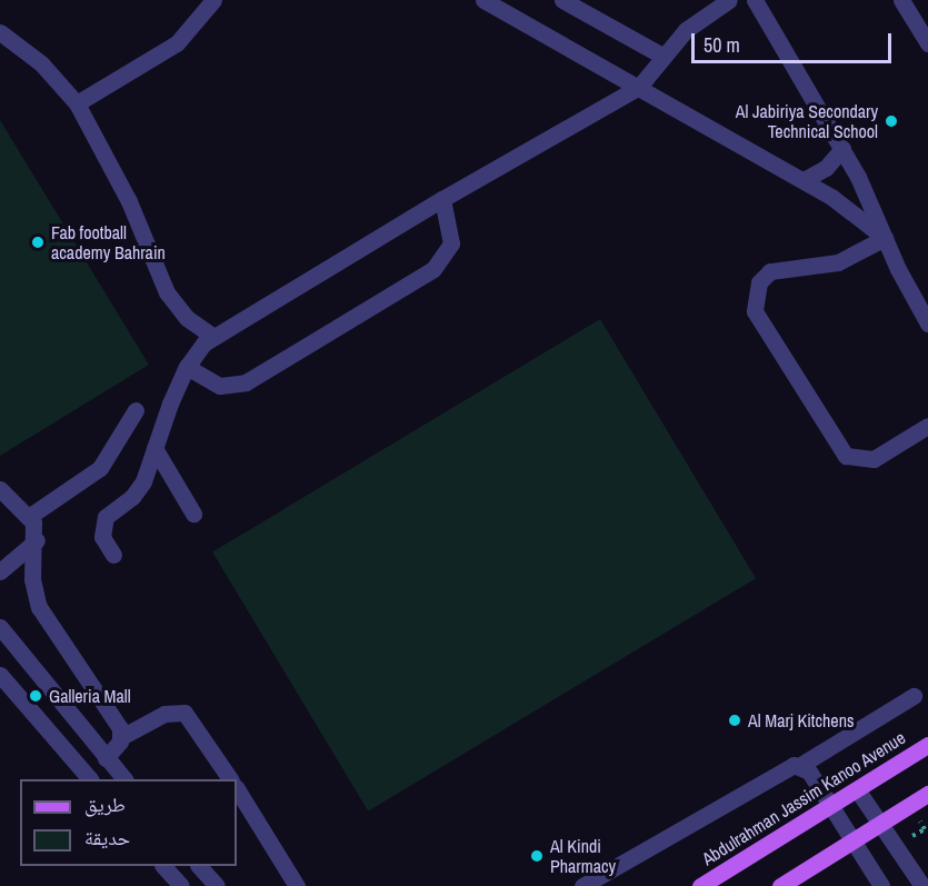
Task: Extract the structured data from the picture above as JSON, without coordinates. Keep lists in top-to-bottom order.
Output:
{
  "streets": {
    "main road": ["Abdulrahman Jassim Kanoo Avenue"]
  },
  "places": [
    "Al Jabiriya Secondary Technical School",
    "Fab football academy Bahrain",
    "Galleria Mall",
    "Al Marj Kitchens",
    "Al Kindi Pharmacy"
  ],
  "legend": ["طريق", "حديقة"],
  "scale_bar": "50 m"
}
